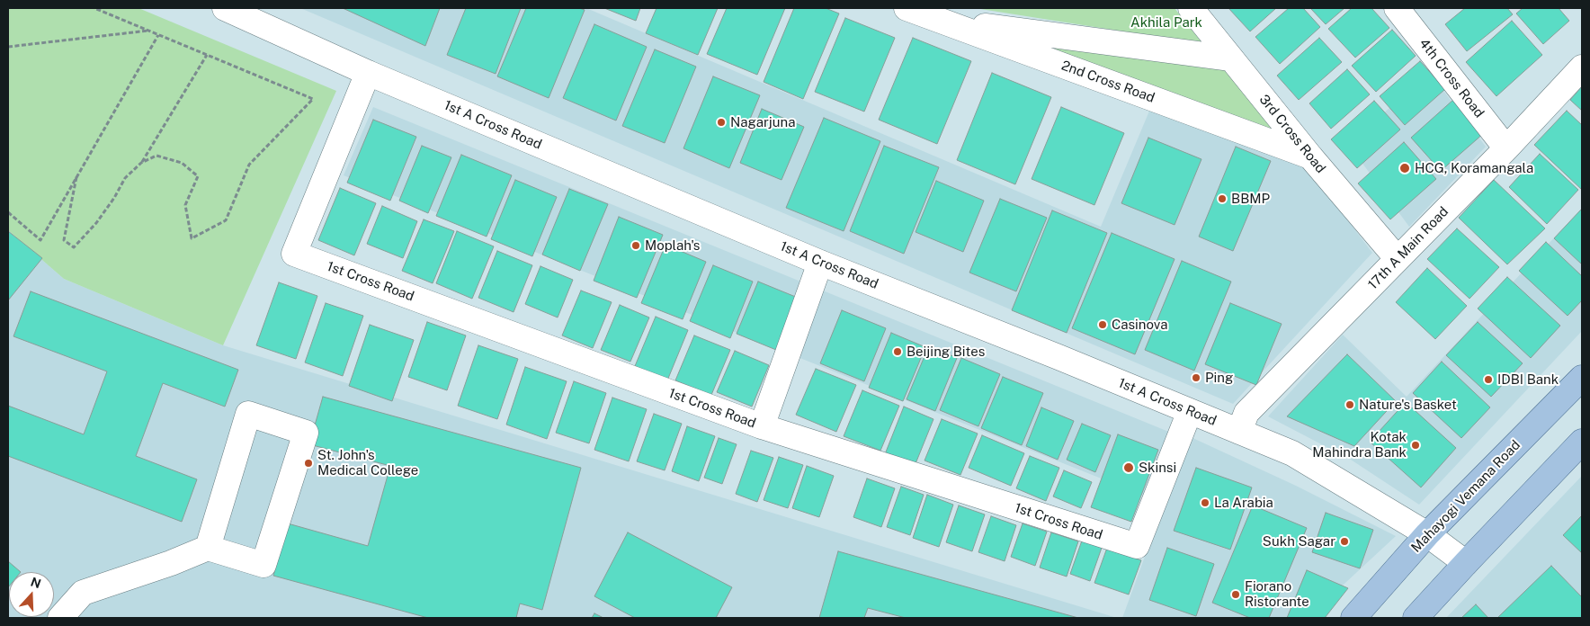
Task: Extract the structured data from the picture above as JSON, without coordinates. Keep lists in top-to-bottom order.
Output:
{
  "streets": {
    "main road": ["Mahayogi Vemana Road"],
    "street": [
      "4th Cross Road",
      "2nd Cross Road",
      "1st A Cross Road",
      "3rd Cross Road",
      "17th A Main Road",
      "1st Cross Road"
    ]
  },
  "crossings": [
    ["4th Cross Road", "17th A Main Road"],
    ["2nd Cross Road", "3rd Cross Road"],
    ["1st A Cross Road", "17th A Main Road"],
    ["1st A Cross Road", "1st Cross Road"],
    ["1st A Cross Road", "Mahayogi Vemana Road"],
    ["3rd Cross Road", "17th A Main Road"]
  ],
  "parks": ["Akhila Park"],
  "places": [
    "Nagarjuna",
    "HCG, Koramangala",
    "BBMP",
    "Moplah's",
    "Casinova",
    "Beijing Bites",
    "Ping",
    "IDBI Bank",
    "Nature's Basket",
    "Kotak Mahindra Bank",
    "St. John's Medical College",
    "Skinsi",
    "La Arabia",
    "Sukh Sagar",
    "Fiorano Ristorante"
  ],
  "north": "top"
}
